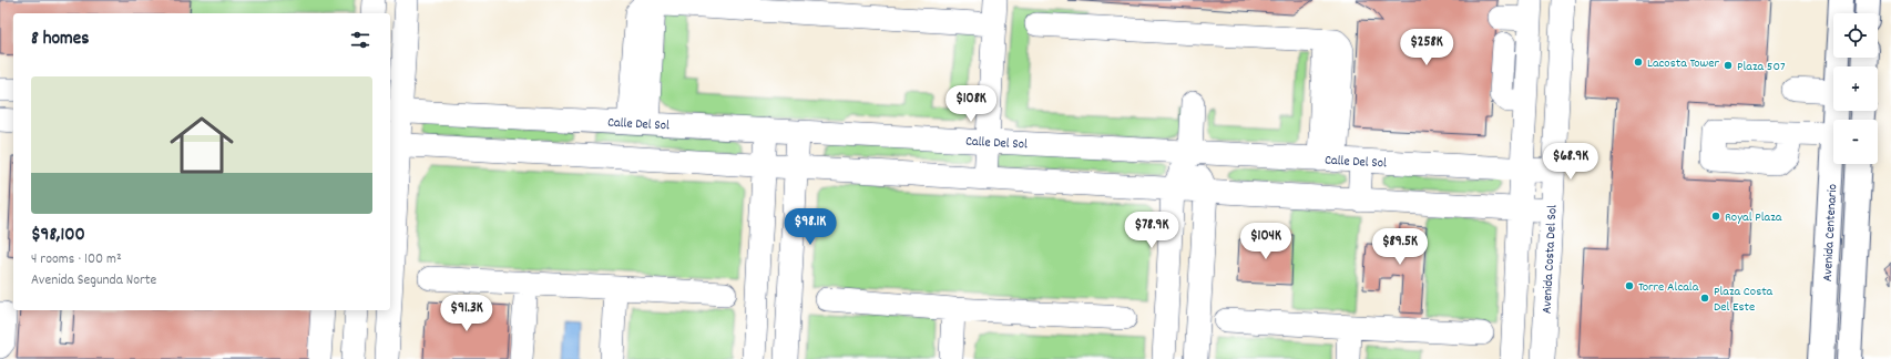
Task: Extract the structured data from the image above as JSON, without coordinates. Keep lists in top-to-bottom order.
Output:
{
  "streets": {
    "main road": ["Avenida Centenario"],
    "street": ["Calle Del Sol", "Avenida Costa Del Sol"]
  },
  "crossings": [
    ["Calle Del Sol", "Avenida Costa Del Sol"]
  ],
  "places": [
    "Lacosta Tower",
    "Plaza 507",
    "Royal Plaza",
    "Torre Alcala",
    "Plaza Costa Del Este"
  ],
  "page": {
    "map_buttons": ["+", "−"],
    "heading": "8 homes",
    "price": [
      "$258K",
      "$108K",
      "$68.9K",
      "$98.1K",
      "$78.9K",
      "$104K",
      "$89.5K",
      "$91.3K"
    ],
    "list": [
      {
        "name": "$98,100",
        "note": "4 rooms · 100 m² · Avenida Segunda Norte"
      }
    ]
  }
}
